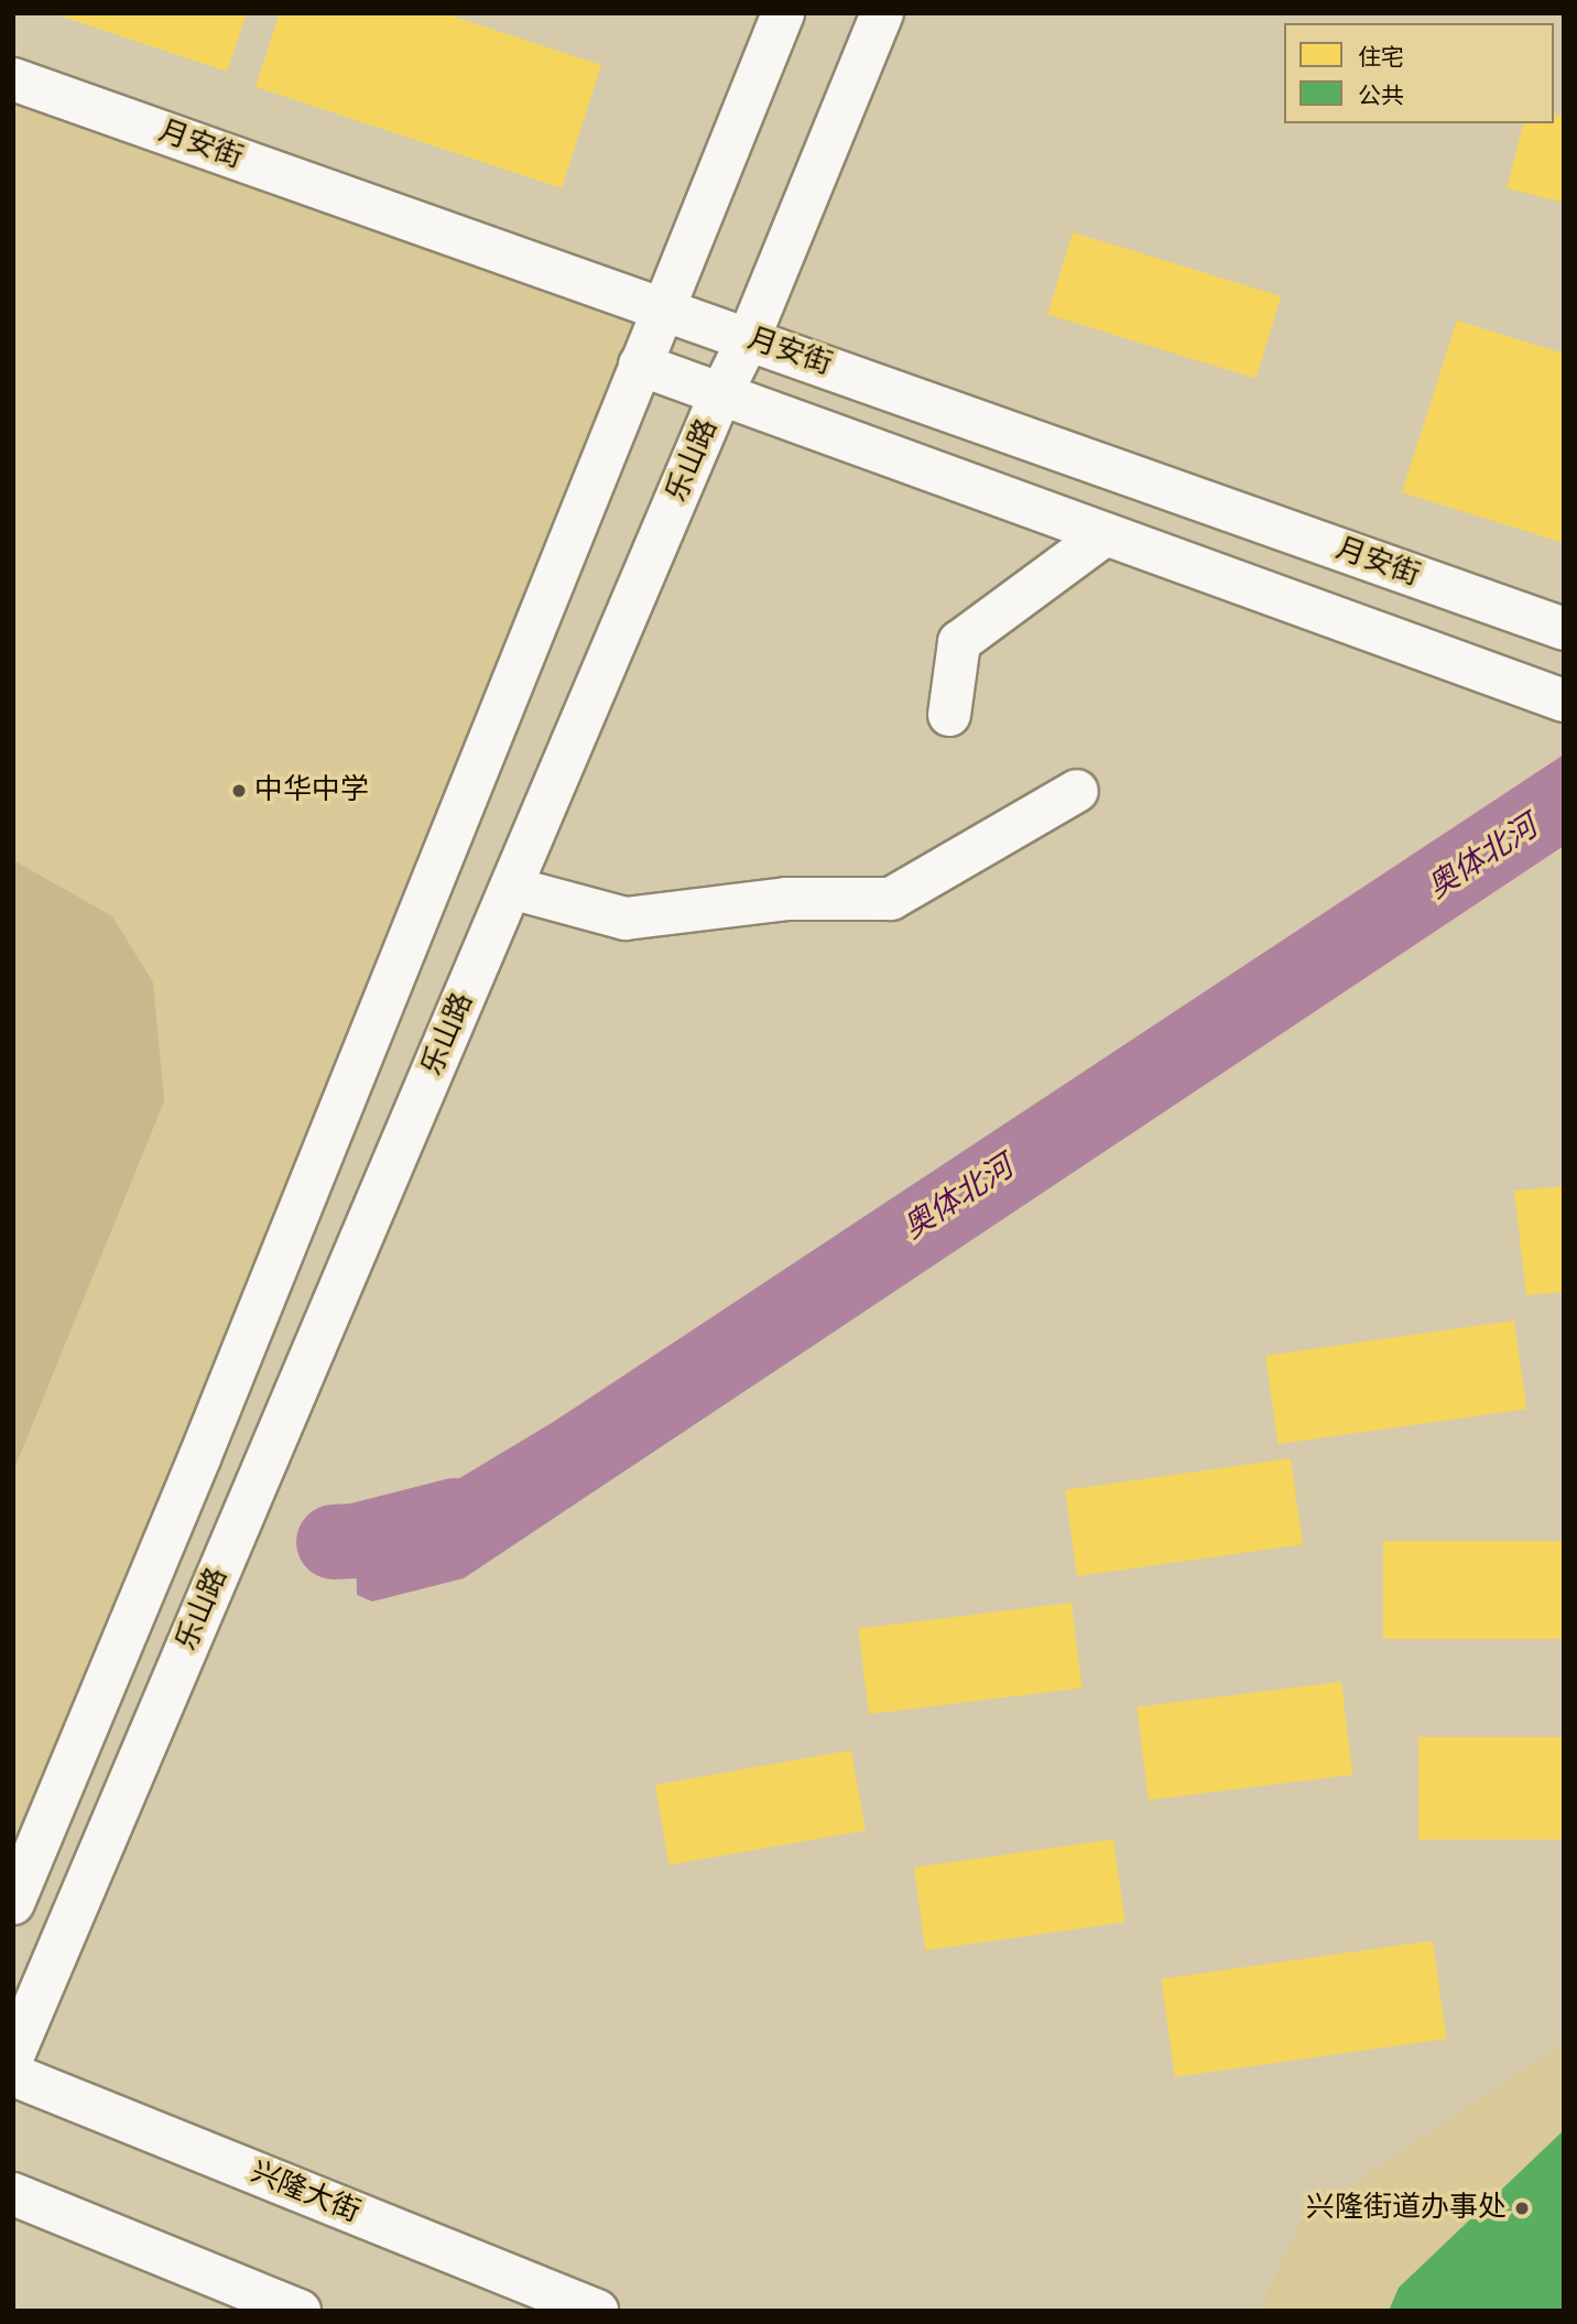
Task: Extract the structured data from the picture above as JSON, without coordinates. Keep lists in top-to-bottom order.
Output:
{
  "streets": {
    "street": ["月安街", "乐山路", "兴隆大街"]
  },
  "crossings": [
    ["月安街", "乐山路"]
  ],
  "water": ["奥体北河"],
  "places": ["中华中学", "兴隆街道办事处"],
  "legend": ["住宅", "公共"]
}
